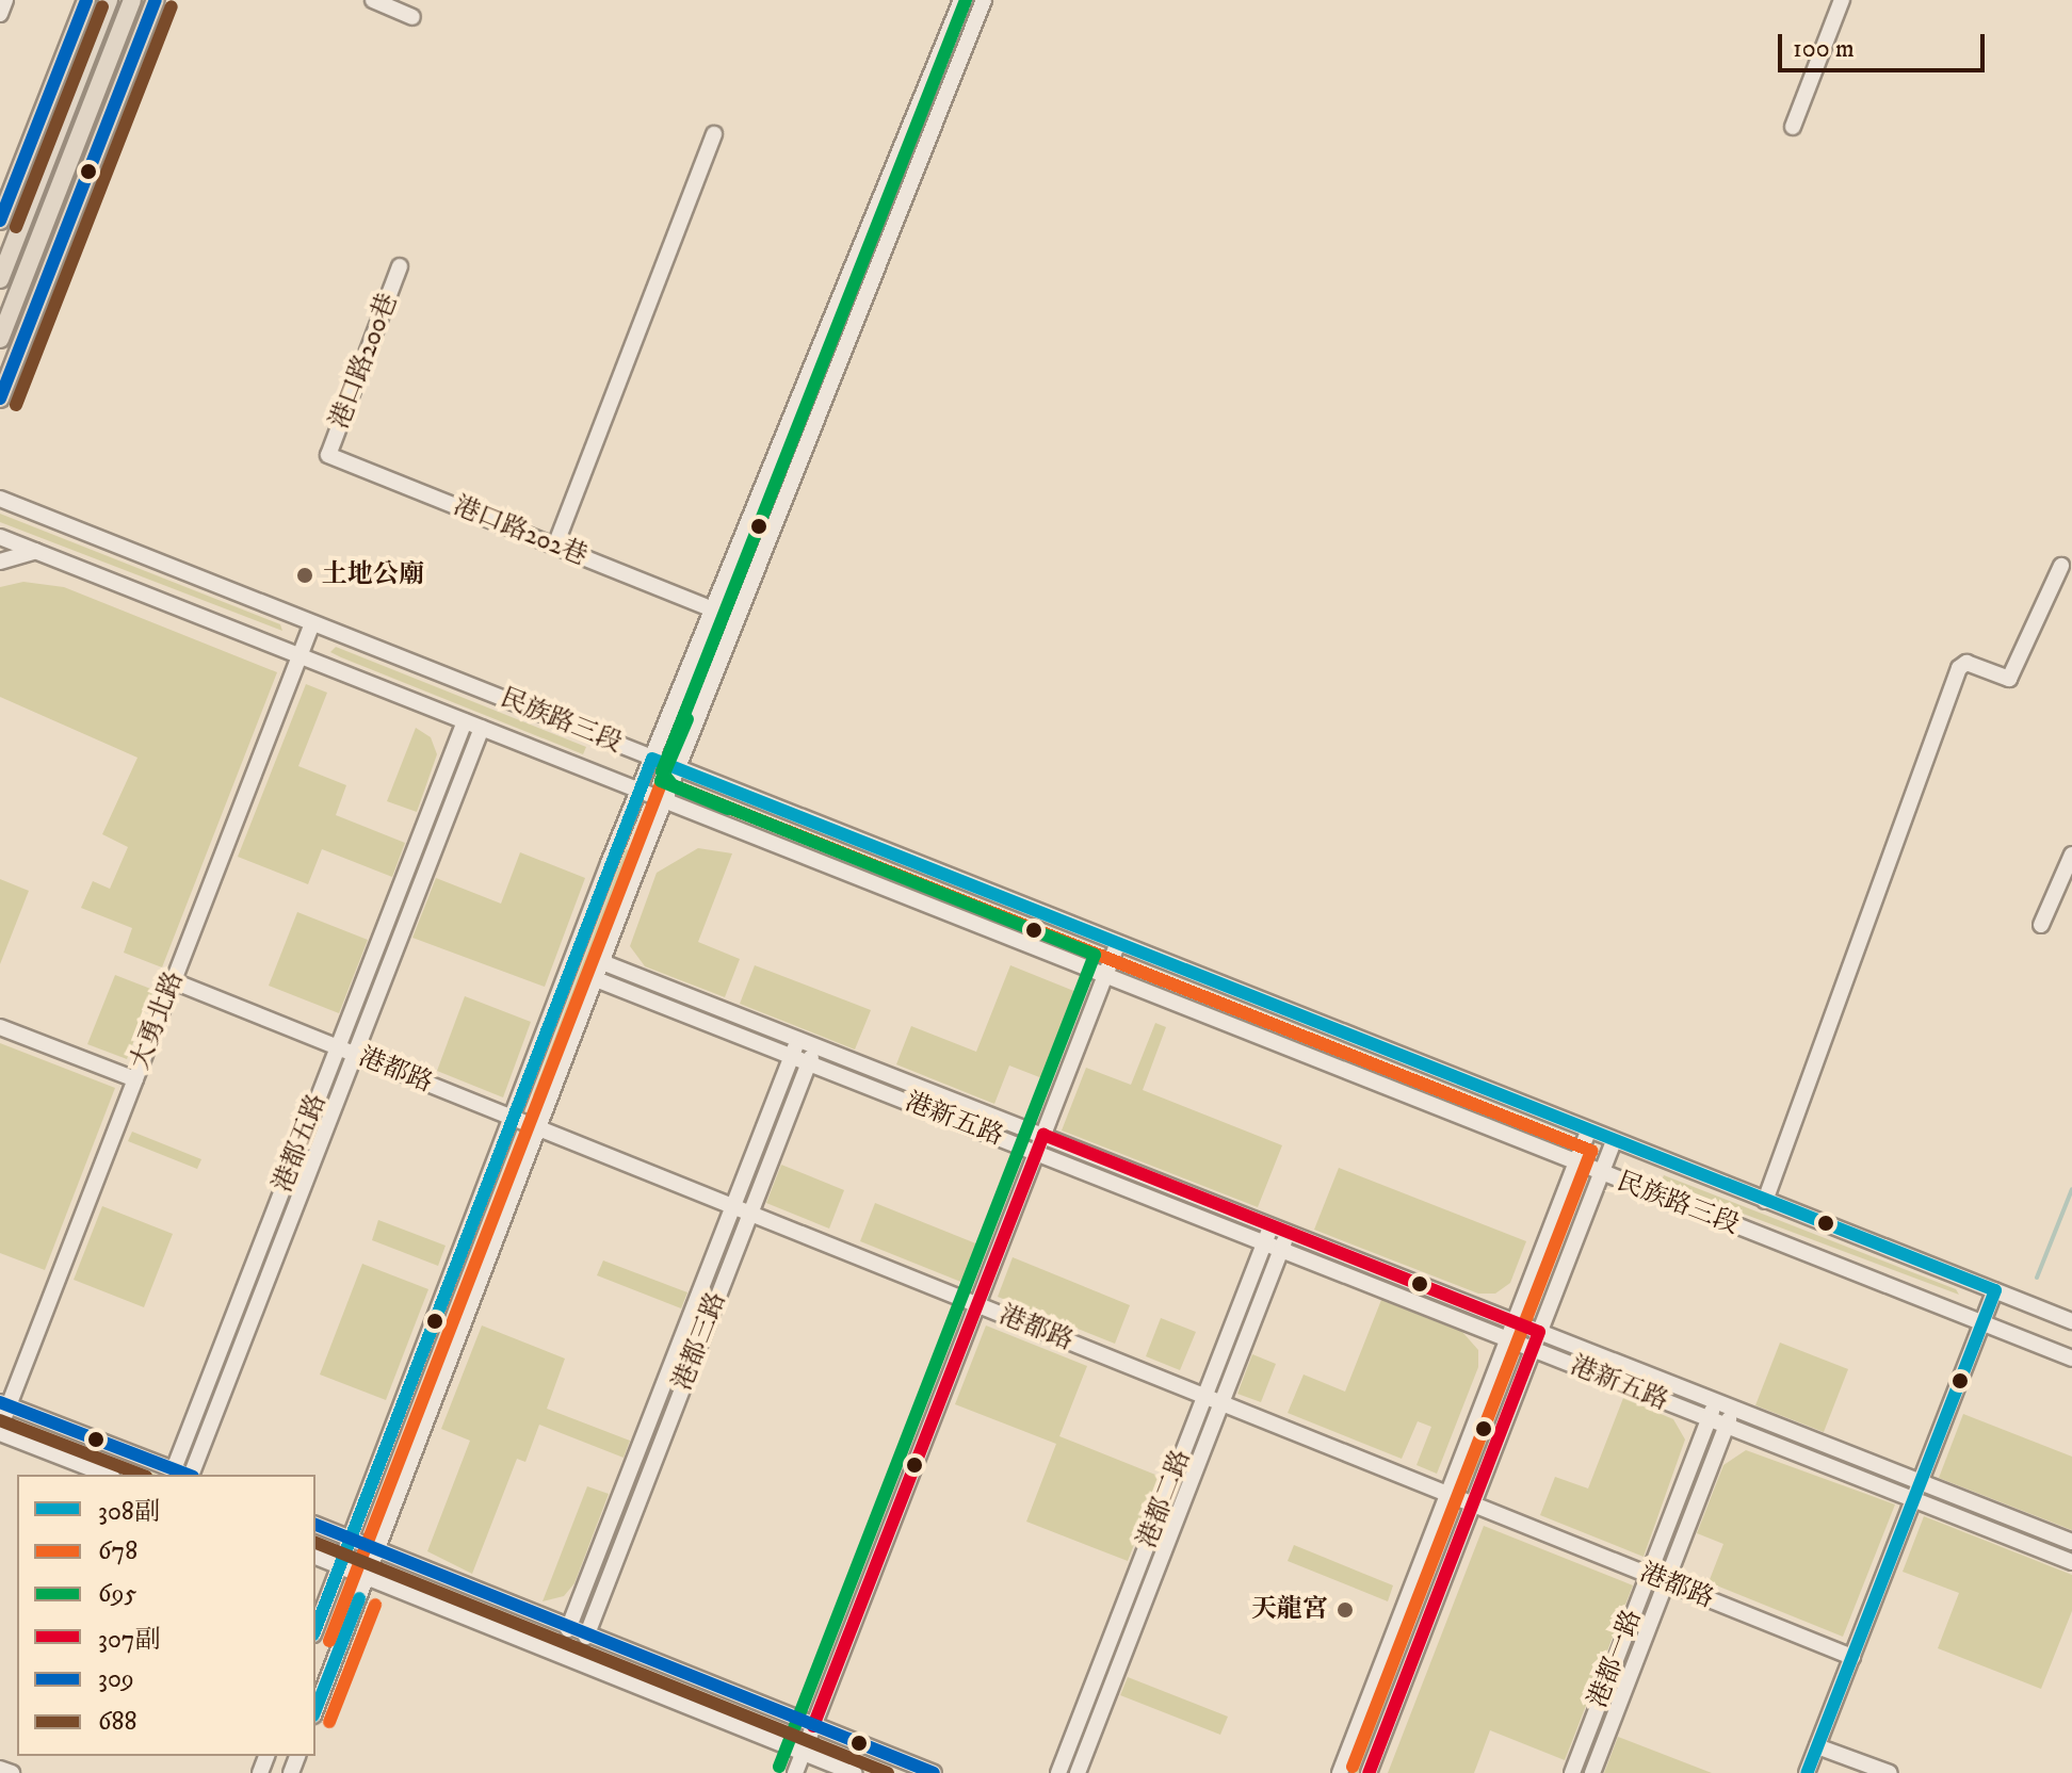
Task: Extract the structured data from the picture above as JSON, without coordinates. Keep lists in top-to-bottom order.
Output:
{
  "streets": {
    "street": [
      "港口路200巷",
      "港口路202巷",
      "民族路三段",
      "大勇北路",
      "港都路",
      "港新五路",
      "港都五路",
      "港都三路",
      "港都二路",
      "港都一路"
    ]
  },
  "crossings": [
    ["港口路200巷", "港口路202巷"],
    ["民族路三段", "大勇北路"],
    ["民族路三段", "港都五路"],
    ["大勇北路", "港都路"],
    ["港都路", "港都五路"],
    ["港都路", "港都三路"],
    ["港都路", "港都二路"],
    ["港都路", "港都一路"],
    ["港新五路", "港都三路"],
    ["港新五路", "港都二路"],
    ["港新五路", "港都一路"]
  ],
  "places": ["土地公廟", "天龍宮"],
  "lines": [
    "transit line 695",
    "transit line 309",
    "transit line 688",
    "transit line 308副",
    "transit line 678",
    "transit line 307副"
  ],
  "legend": [
    "308副",
    "678",
    "695",
    "307副",
    "309",
    "688"
  ],
  "scale_bar": "100 m"
}
